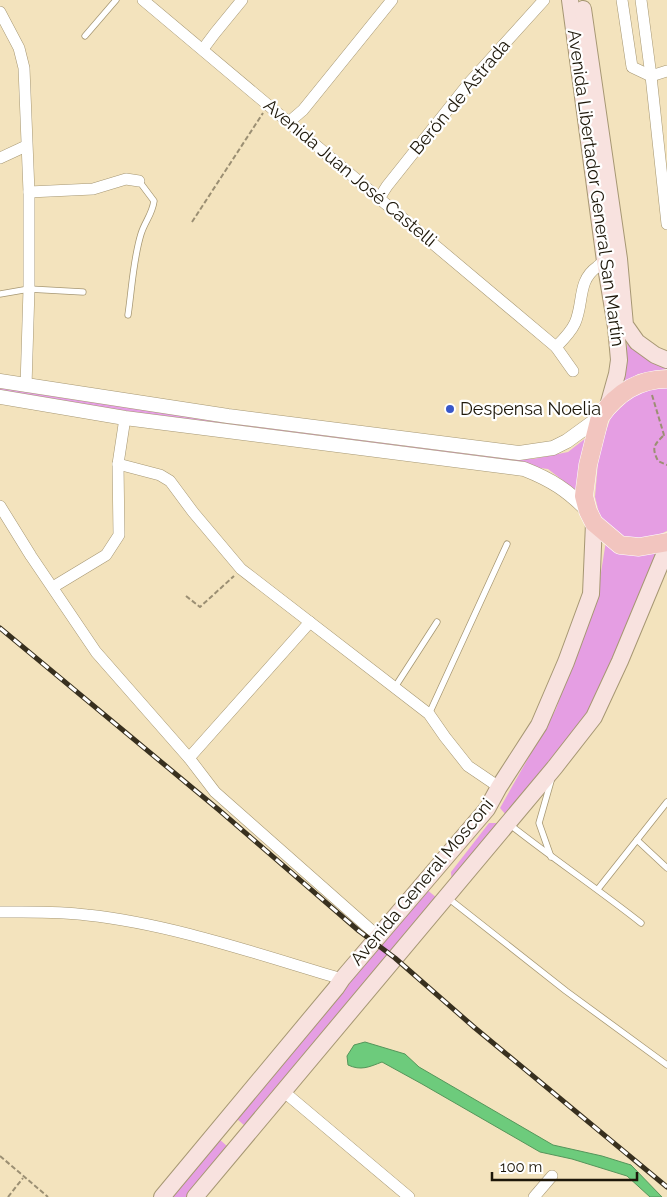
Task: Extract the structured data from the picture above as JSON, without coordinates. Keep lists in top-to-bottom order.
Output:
{
  "streets": {
    "main road": ["Avenida Libertador General San Martín", "Avenida General Mosconi"],
    "street": ["Berón de Astrada", "Avenida Juan José Castelli"]
  },
  "crossings": [
    ["Berón de Astrada", "Avenida Juan José Castelli"]
  ],
  "places": ["Despensa Noelia"],
  "scale_bar": "100 m"
}
